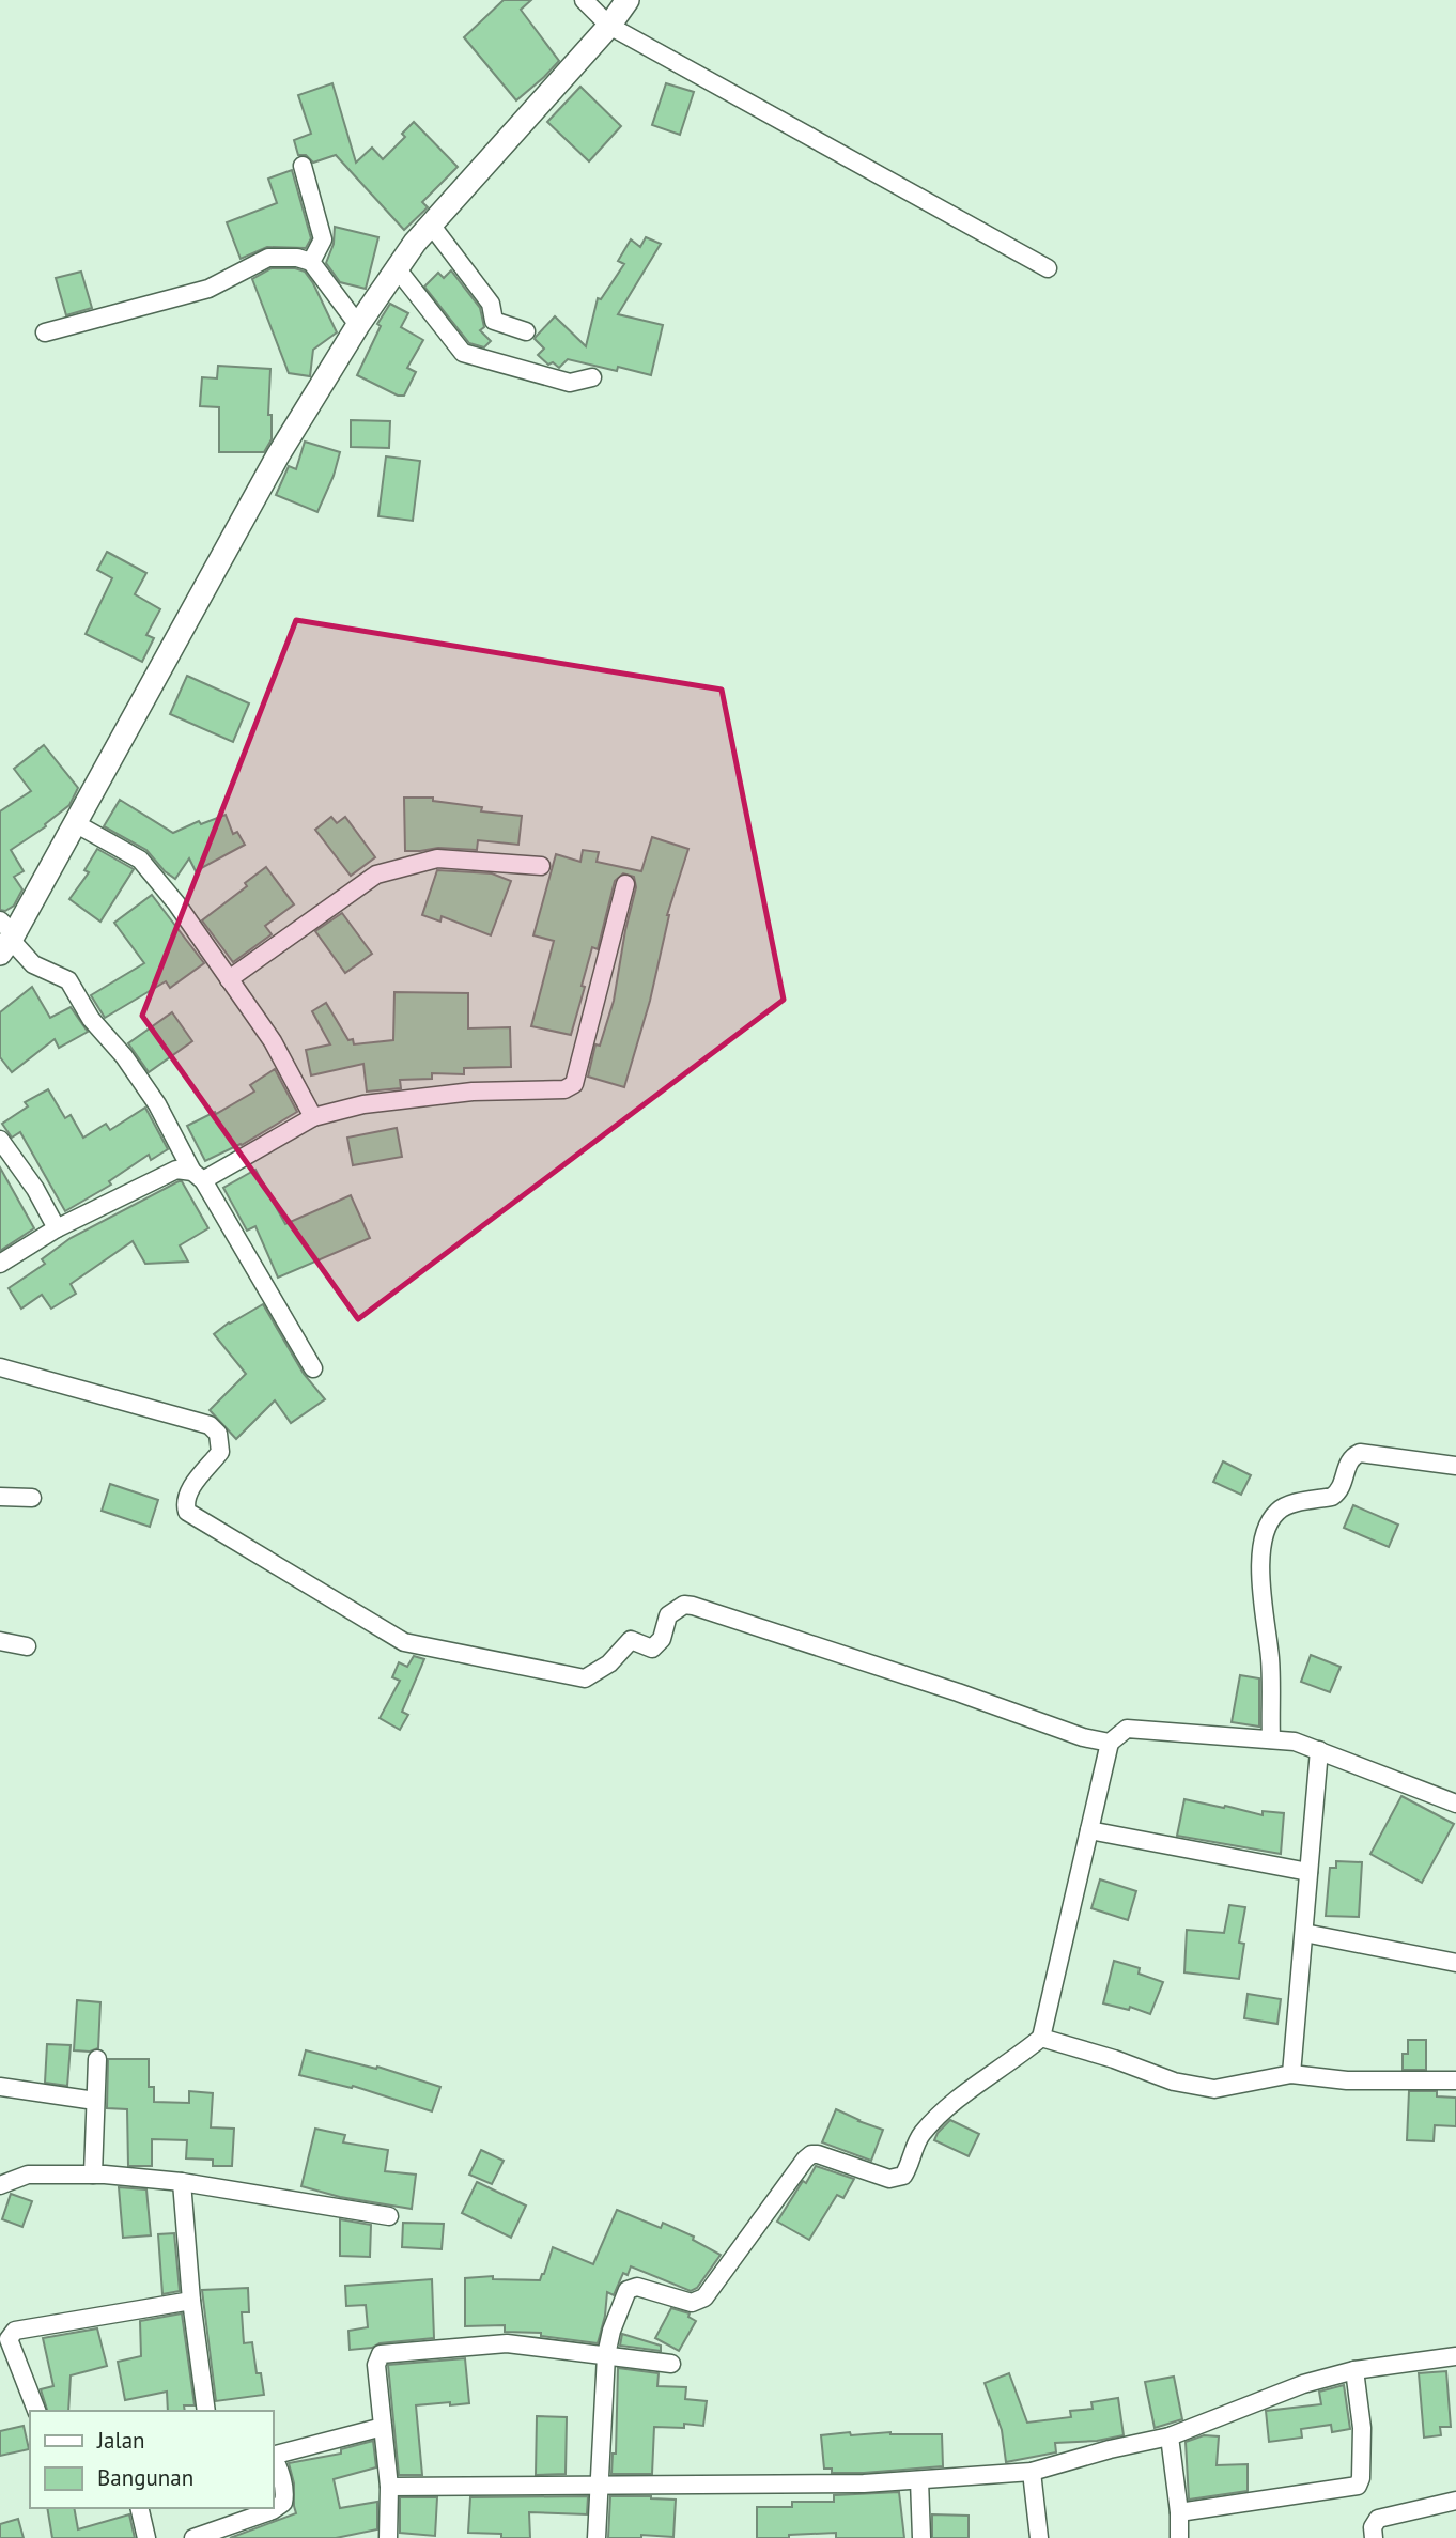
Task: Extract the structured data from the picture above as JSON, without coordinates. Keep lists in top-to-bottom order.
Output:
{
  "legend": ["Jalan", "Bangunan"]
}
